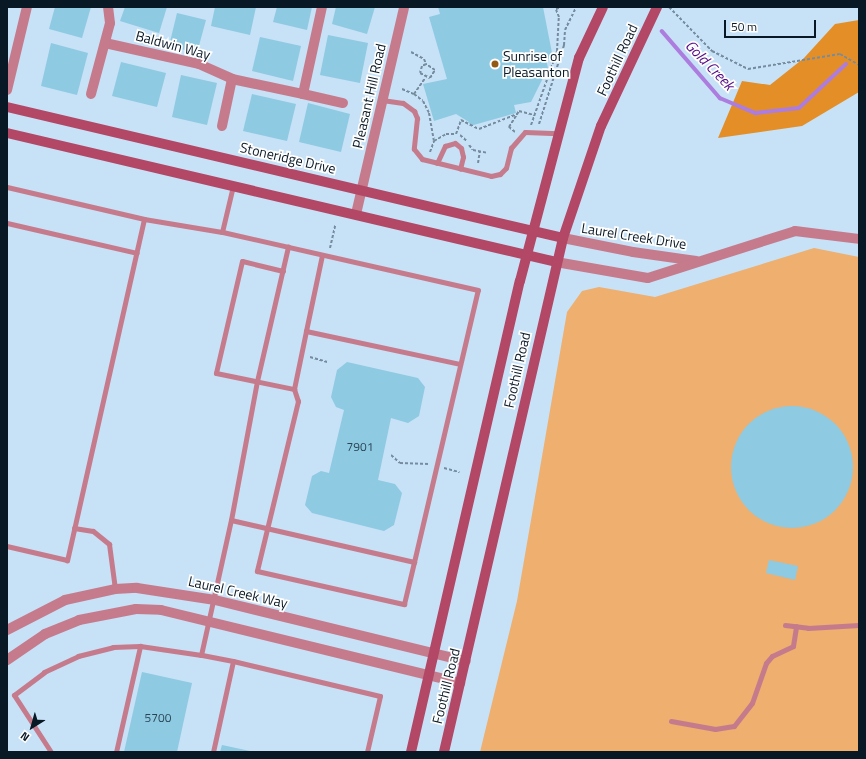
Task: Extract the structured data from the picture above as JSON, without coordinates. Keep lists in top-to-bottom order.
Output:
{
  "streets": {
    "main road": ["Foothill Road", "Stoneridge Drive"],
    "street": [
      "Baldwin Way",
      "Pleasant Hill Road",
      "Laurel Creek Drive",
      "Laurel Creek Way"
    ]
  },
  "crossings": [
    ["Foothill Road", "Stoneridge Drive"],
    ["Foothill Road", "Laurel Creek Drive"],
    ["Foothill Road", "Laurel Creek Way"],
    ["Pleasant Hill Road", "Stoneridge Drive"],
    ["Stoneridge Drive", "Laurel Creek Drive"]
  ],
  "water": ["Gold Creek"],
  "places": ["Sunrise of Pleasanton"],
  "house_numbers": ["7901", "5700"],
  "scale_bar": "50 m",
  "north": "bottom left"
}
